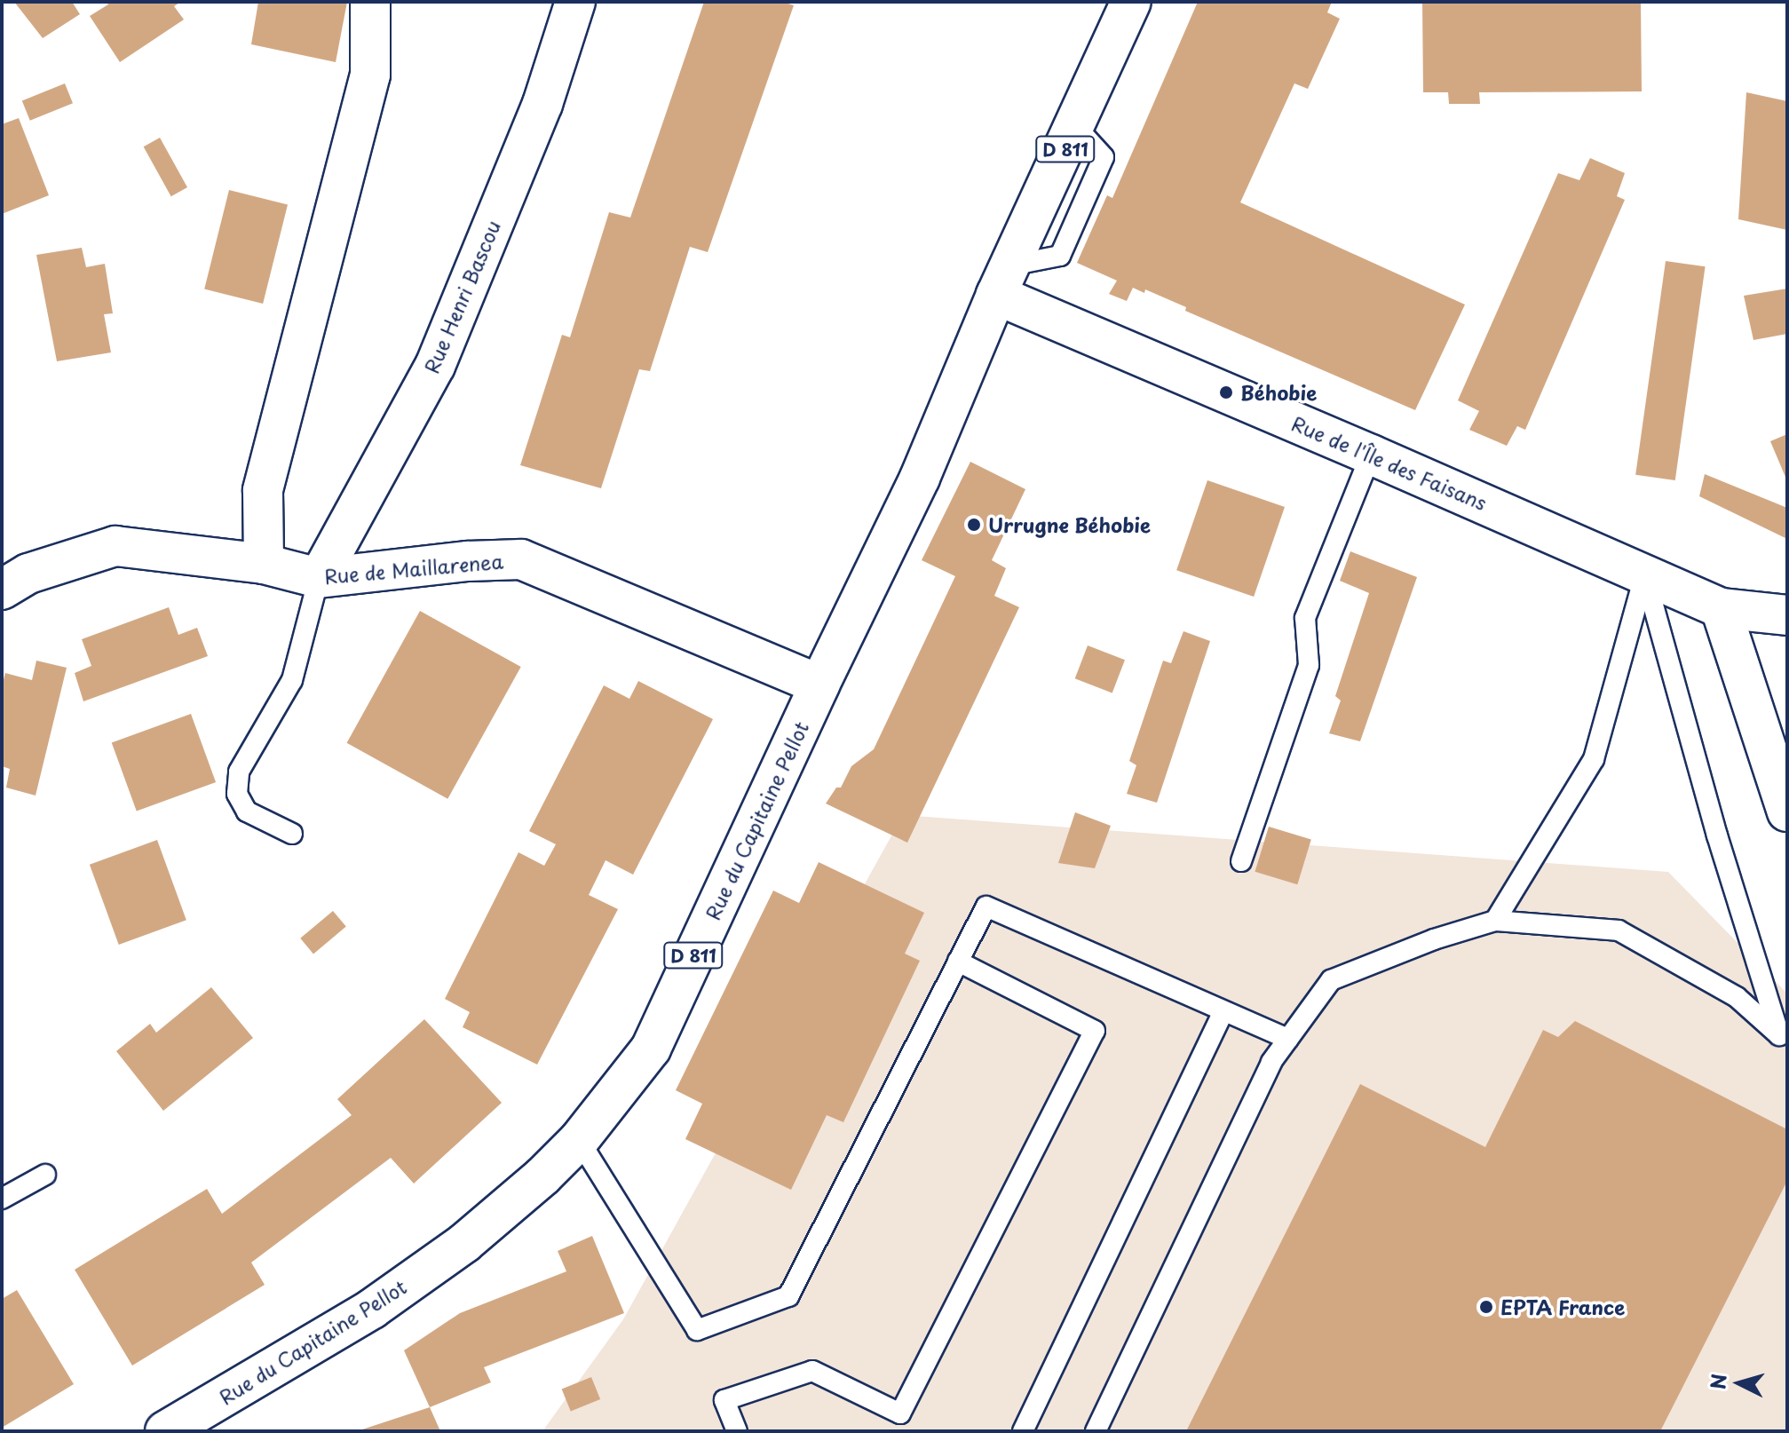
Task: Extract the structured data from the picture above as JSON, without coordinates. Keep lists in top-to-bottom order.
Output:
{
  "streets": {
    "street": [
      "D 811",
      "Rue Henri Bascou",
      "Rue de l'Île des Faisans",
      "Rue de Maillarenea",
      "Rue du Capitaine Pellot"
    ]
  },
  "crossings": [
    ["D 811", "Rue de l'Île des Faisans"],
    ["D 811", "Rue du Capitaine Pellot"],
    ["Rue Henri Bascou", "Rue de Maillarenea"],
    ["Rue de l'Île des Faisans", "Rue du Capitaine Pellot"],
    ["Rue de Maillarenea", "Rue du Capitaine Pellot"]
  ],
  "places": ["Béhobie", "Urrugne Béhobie", "EPTA France"],
  "north": "left"
}
